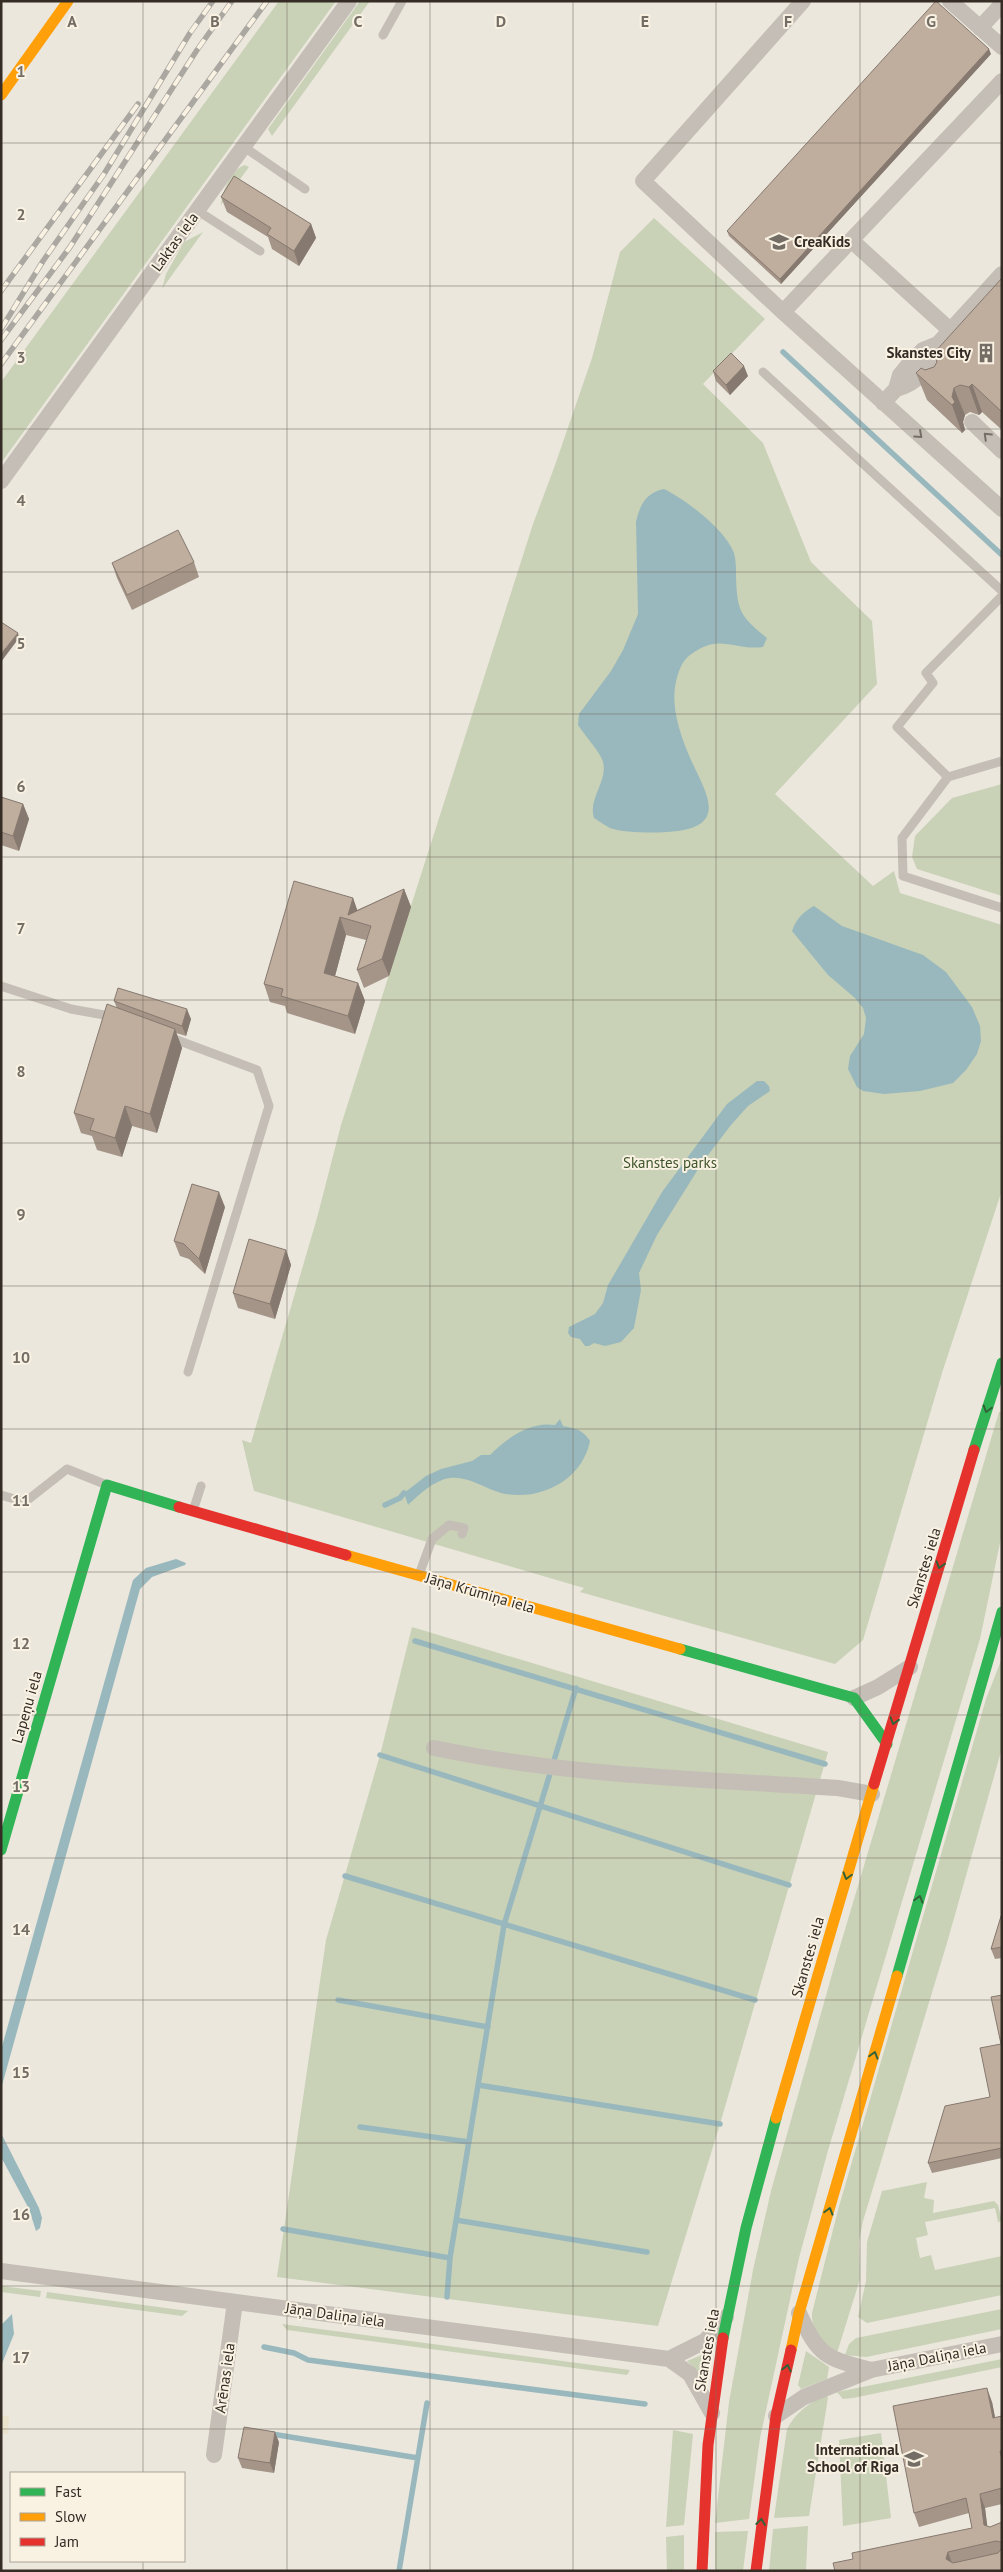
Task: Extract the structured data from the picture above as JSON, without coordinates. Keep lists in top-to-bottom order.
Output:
{
  "streets": {
    "main road": ["Skanstes iela", "Jāņa Krūmiņa iela", "Lapeņu iela"],
    "street": ["Laktas iela", "Jāņa Daliņa iela", "Arēnas iela"]
  },
  "crossings": [
    ["Skanstes iela", "Jāņa Daliņa iela"],
    ["Jāņa Krūmiņa iela", "Lapeņu iela"],
    ["Jāņa Daliņa iela", "Arēnas iela"]
  ],
  "parks": ["Skanstes parks"],
  "places": {
    "school or university": ["CreaKids", "International School of Riga"],
    "building": ["Skanstes City"]
  },
  "legend": ["Fast", "Slow", "Jam"],
  "grid": {
    "columns": [
      "A",
      "B",
      "C",
      "D",
      "E",
      "F",
      "G"
    ],
    "rows": [
      "1",
      "2",
      "3",
      "4",
      "5",
      "6",
      "7",
      "8",
      "9",
      "10",
      "11",
      "12",
      "13",
      "14",
      "15",
      "16",
      "17"
    ]
  }
}
